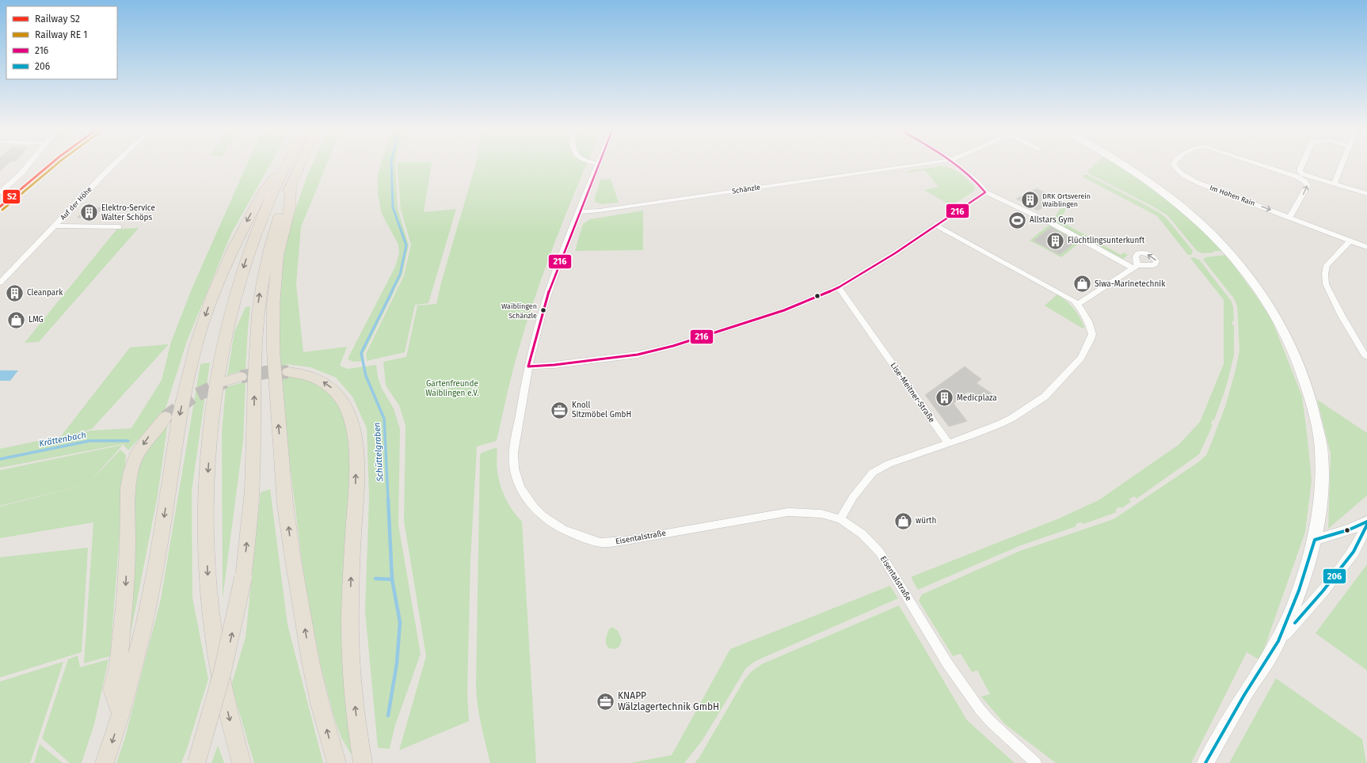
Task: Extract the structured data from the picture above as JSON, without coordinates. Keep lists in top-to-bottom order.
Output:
{
  "streets": {
    "street": [
      "Schänzle",
      "Im Hohen Rain",
      "Auf der Höhe",
      "Lise-Meitner-Straße",
      "Eisentalstraße"
    ]
  },
  "crossings": [
    ["Schänzle", "Eisentalstraße"]
  ],
  "water": ["Krättenbach", "Schüttelgraben"],
  "parks": ["Gartenfreunde Waiblingen e.V."],
  "places": {
    "building": [
      "DRK Ortsverein Waiblingen",
      "Elektro-Service Walter Schöps",
      "Flüchtlingsunterkunft",
      "Cleanpark",
      "Medicplaza"
    ],
    "sports": ["Allstars Gym"],
    "shop": ["Siwa-Marinetechnik", "LMG", "würth"],
    "other": ["Waiblingen Schänzle"],
    "office": ["Knoll Sitzmöbel GmbH", "KNAPP Wälzlagertechnik GmbH"]
  },
  "lines": ["rail line S2", "transit line 216", "transit line 206"],
  "legend": [
    "Railway S2",
    "Railway RE 1",
    "216",
    "206"
  ]
}
